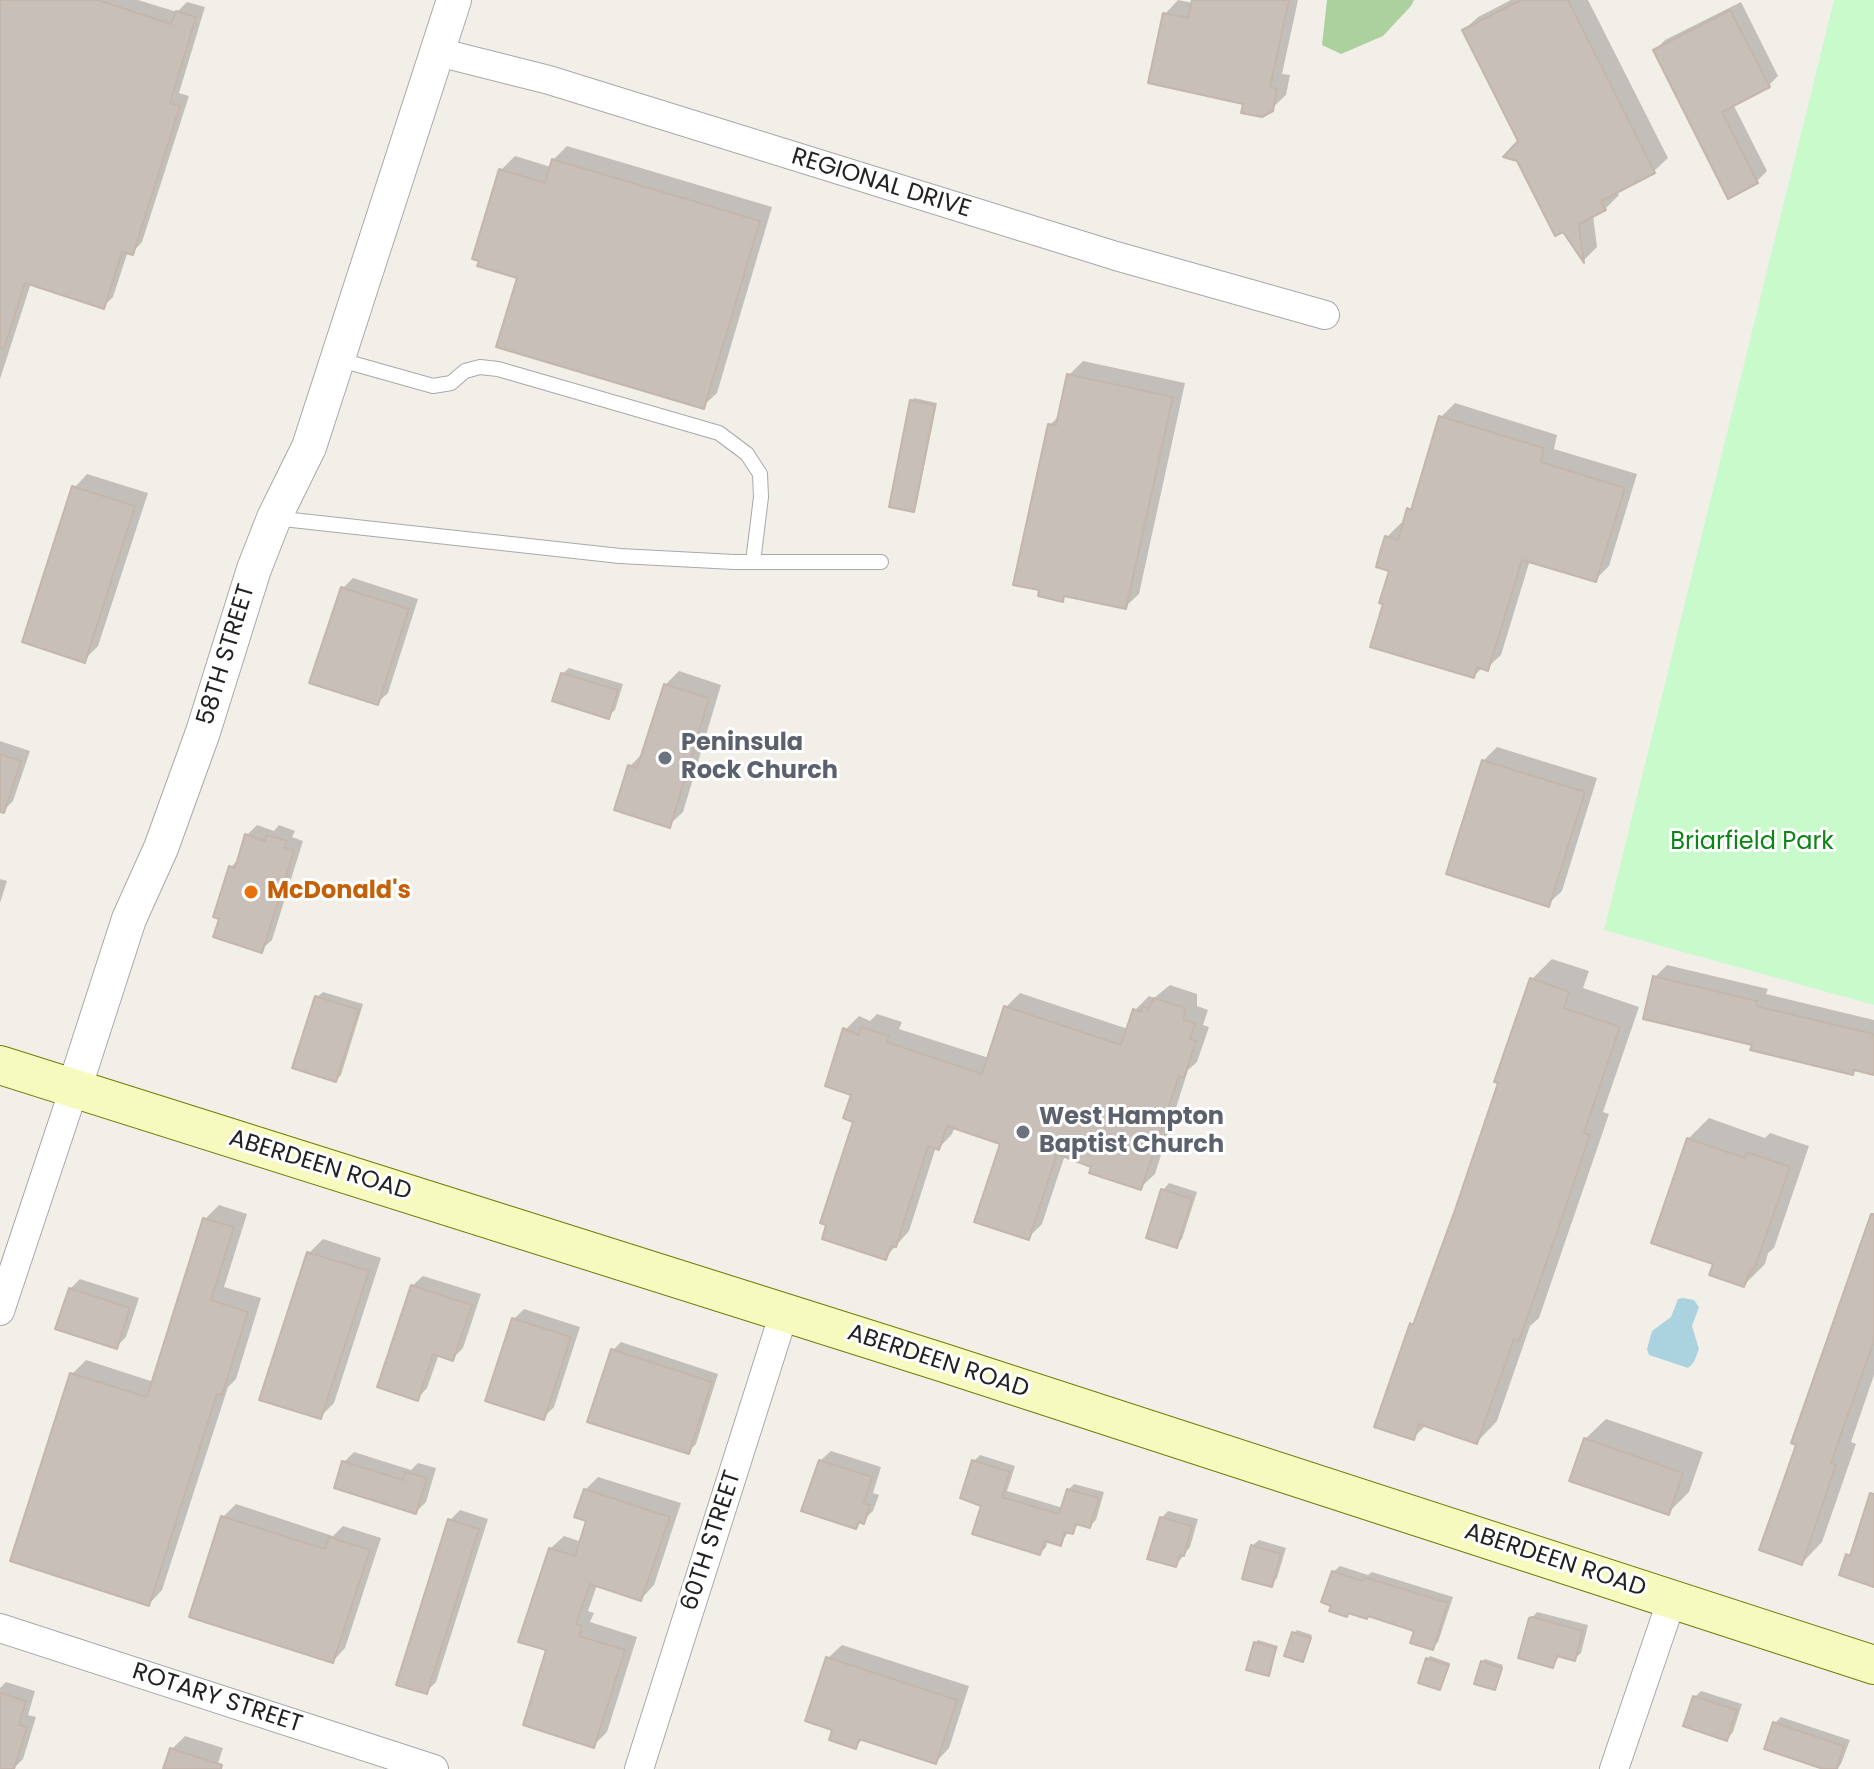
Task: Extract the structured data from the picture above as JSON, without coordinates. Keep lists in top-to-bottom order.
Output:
{
  "streets": {
    "main road": ["ABERDEEN ROAD"],
    "street": [
      "REGIONAL DRIVE",
      "58TH STREET",
      "60TH STREET",
      "ROTARY STREET"
    ]
  },
  "crossings": [
    ["REGIONAL DRIVE", "58TH STREET"],
    ["58TH STREET", "ABERDEEN ROAD"],
    ["ABERDEEN ROAD", "60TH STREET"]
  ],
  "parks": ["Briarfield Park"],
  "places": ["Peninsula Rock Church", "McDonald's", "West Hampton Baptist Church"]
}
